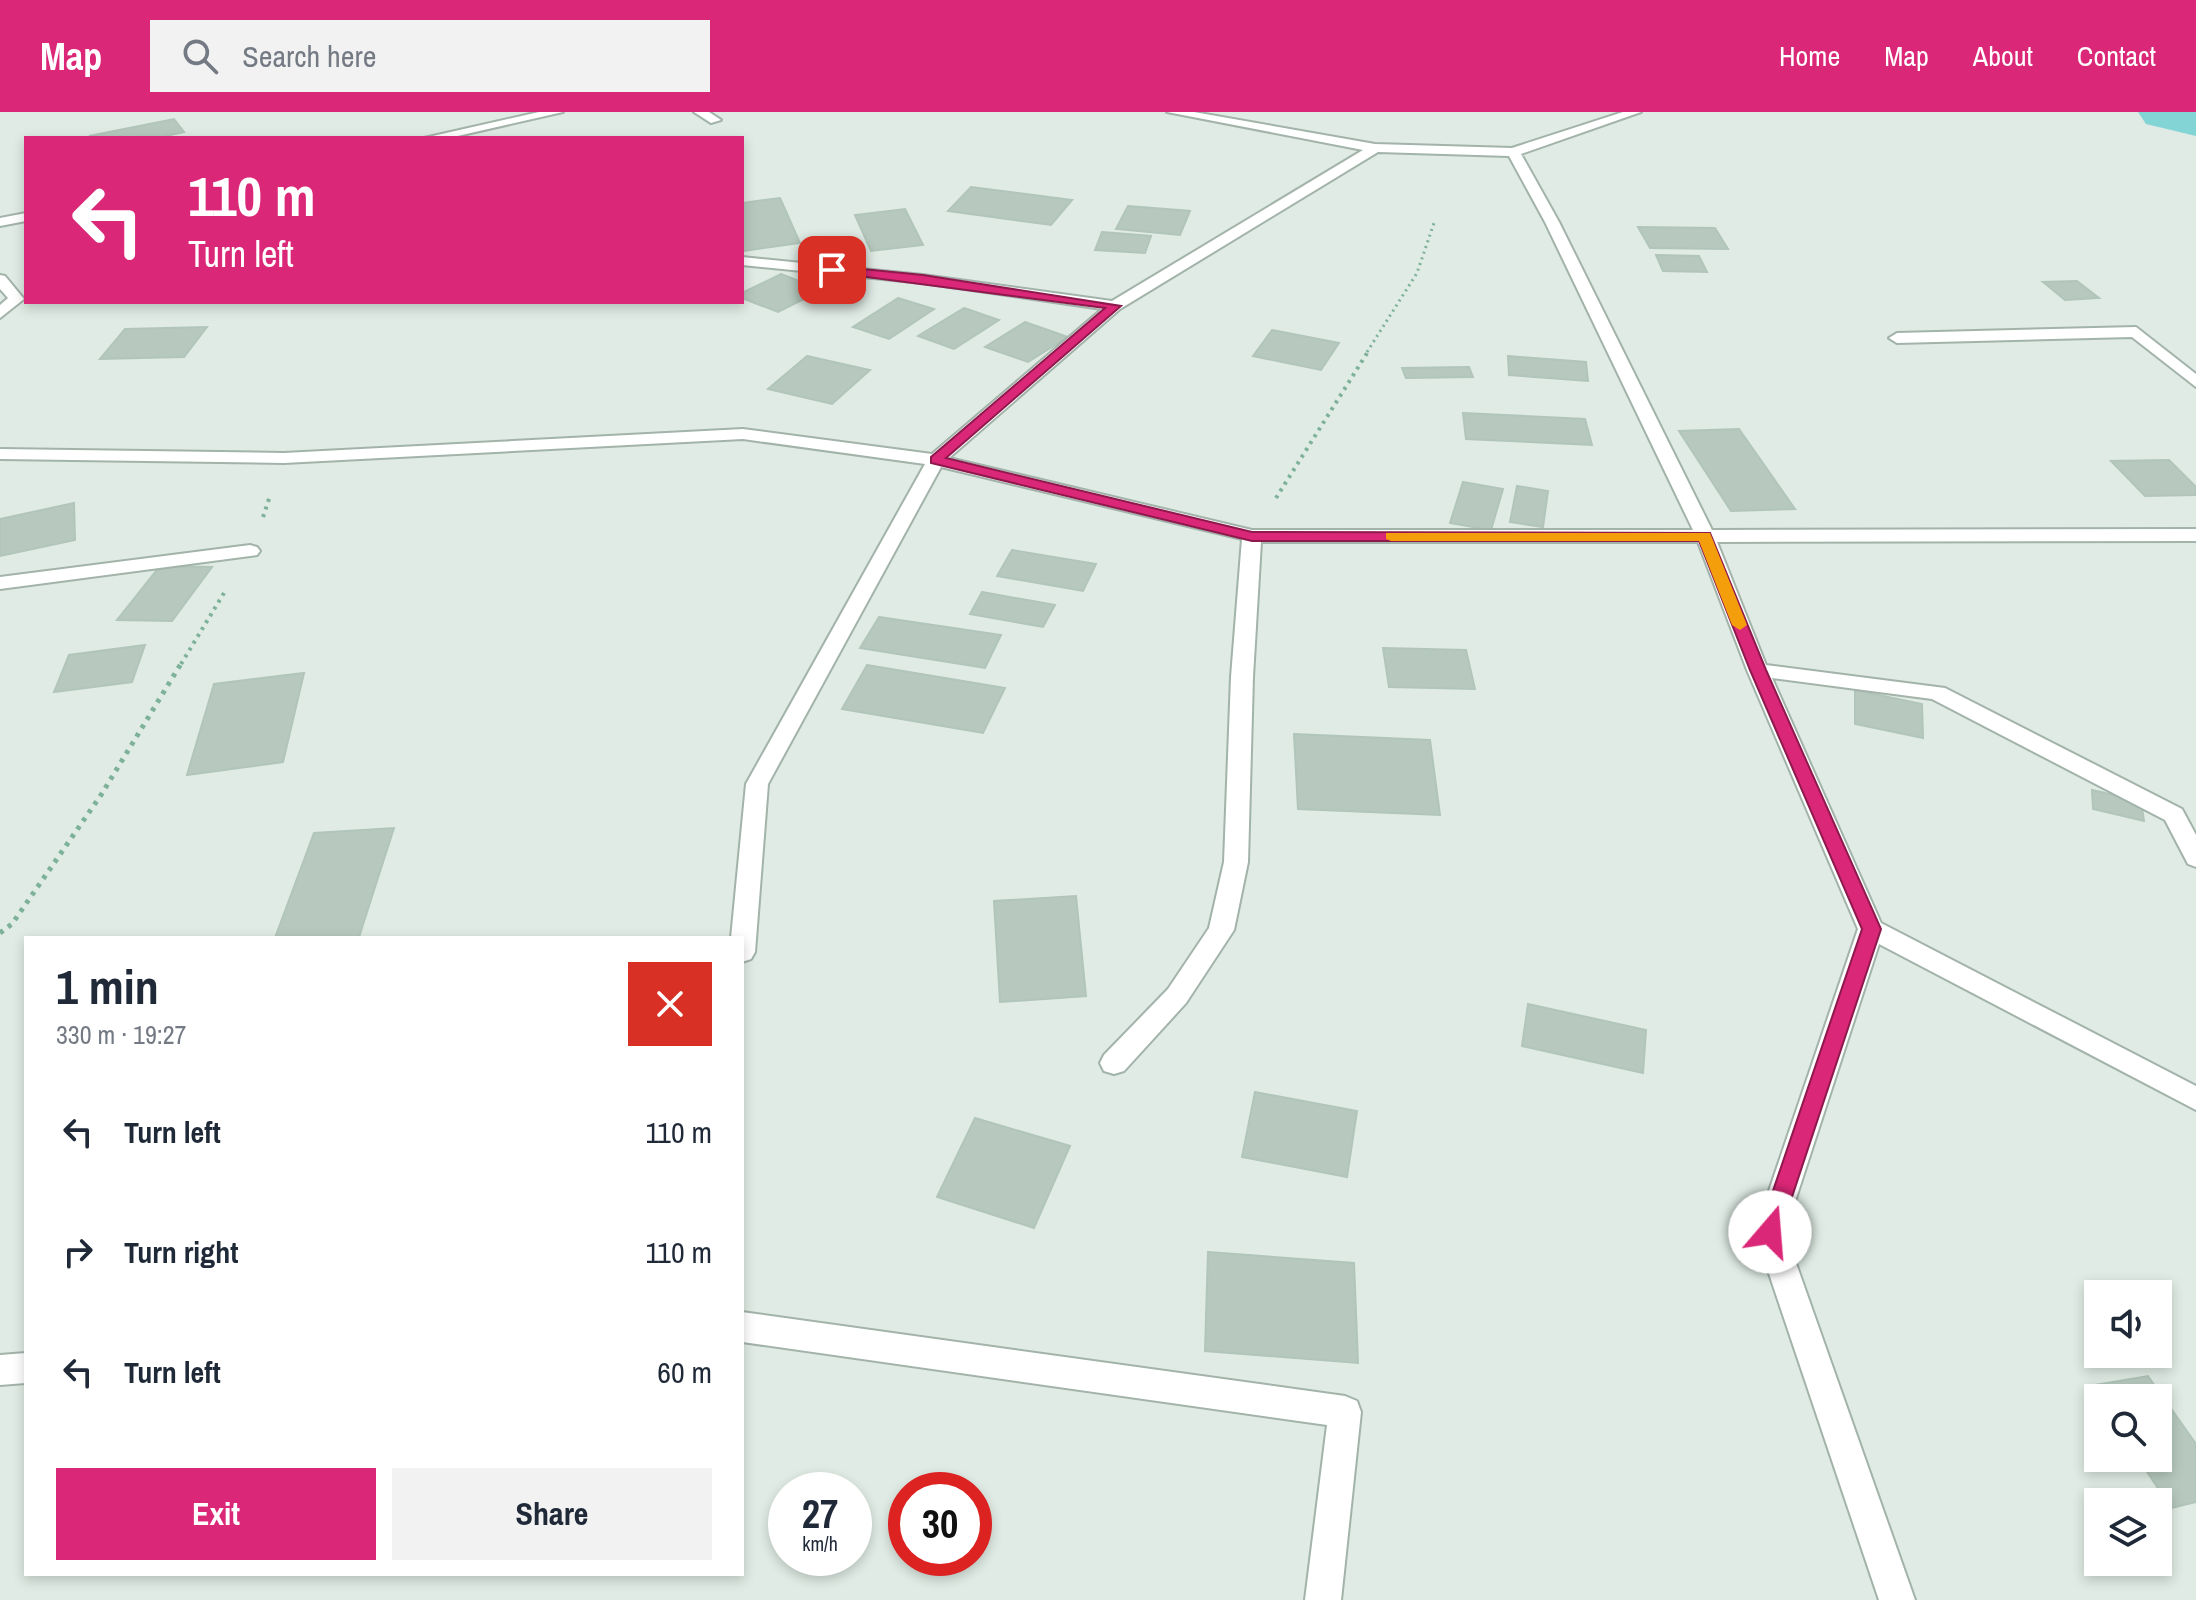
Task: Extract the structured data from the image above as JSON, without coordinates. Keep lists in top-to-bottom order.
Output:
{
  "page": {
    "header": "Map",
    "search": "Search here",
    "nav": [
      "Home",
      "Map",
      "About",
      "Contact"
    ],
    "turn": ["110 m", "Turn left"],
    "heading": ["1 min", "330 m · 19:27"],
    "list": [
      {
        "name": "Turn left",
        "value": "110 m"
      },
      {
        "name": "Turn right",
        "value": "110 m"
      },
      {
        "name": "Turn left",
        "value": "60 m"
      }
    ],
    "buttons": ["Exit", "Share"],
    "speed": "27 km/h",
    "limit": "30"
  }
}
